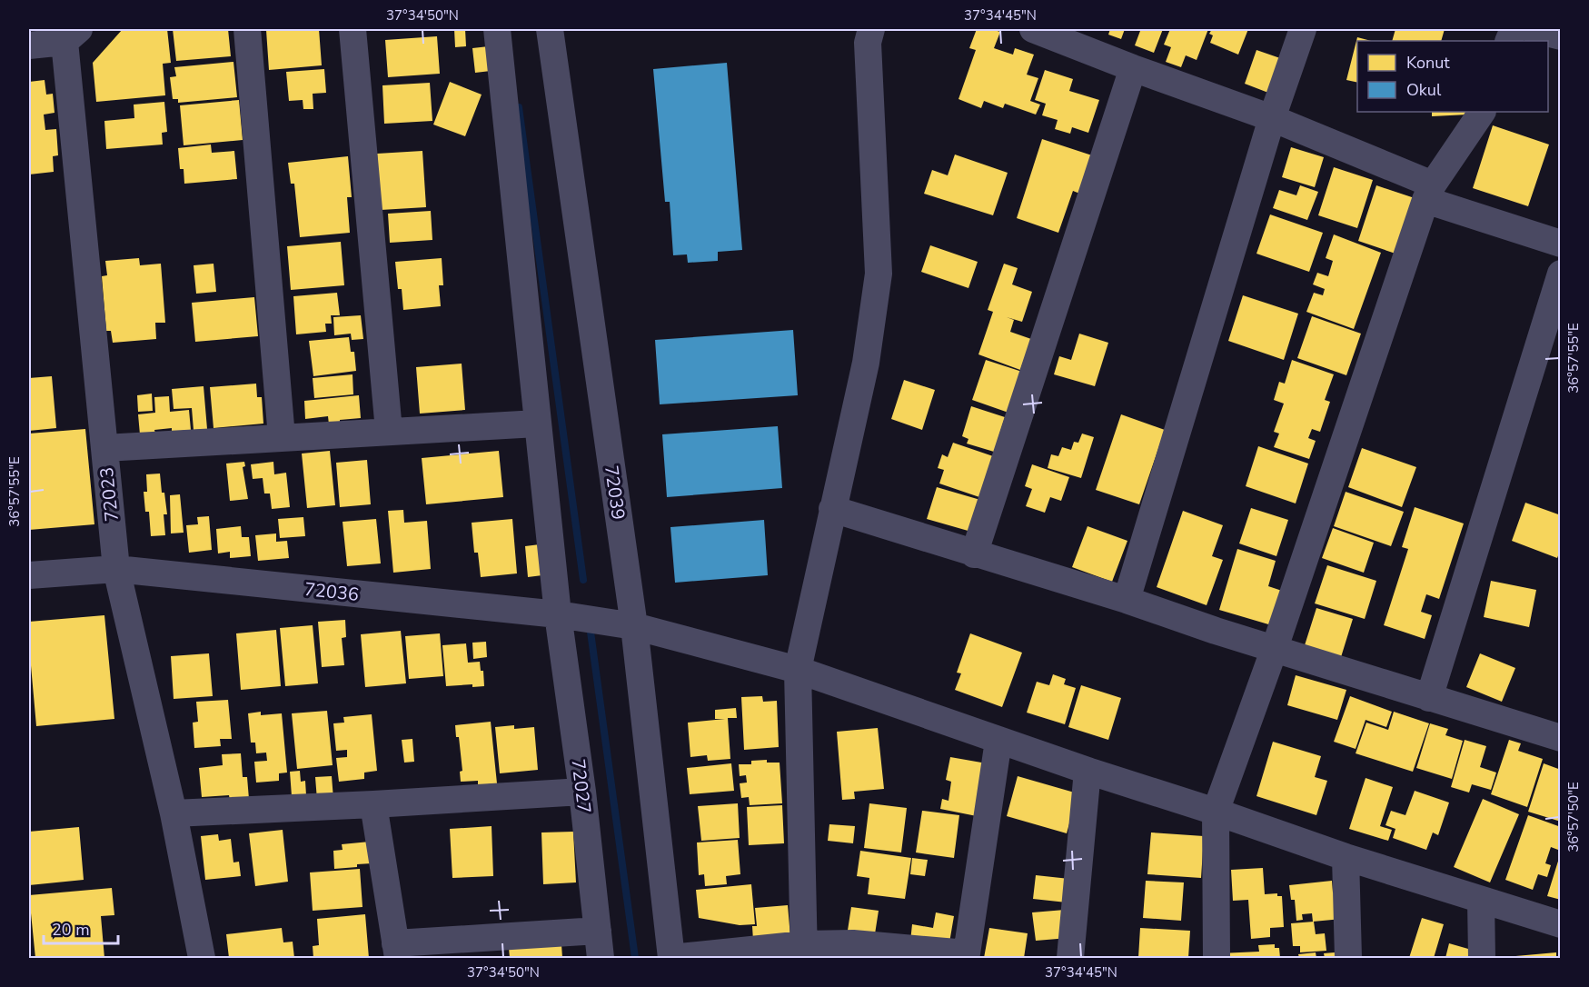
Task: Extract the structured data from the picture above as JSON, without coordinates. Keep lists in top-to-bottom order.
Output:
{
  "streets": {
    "street": [
      "72039",
      "72023",
      "72036",
      "72027"
    ]
  },
  "crossings": [
    ["72039", "72036"],
    ["72023", "72036"],
    ["72036", "72027"]
  ],
  "legend": ["Konut", "Okul"],
  "scale_bar": "20 m",
  "coordinates": [
    "37°34'50\"N",
    "37°34'45\"N",
    "36°57'55\"E",
    "36°57'50\"E"
  ]
}
